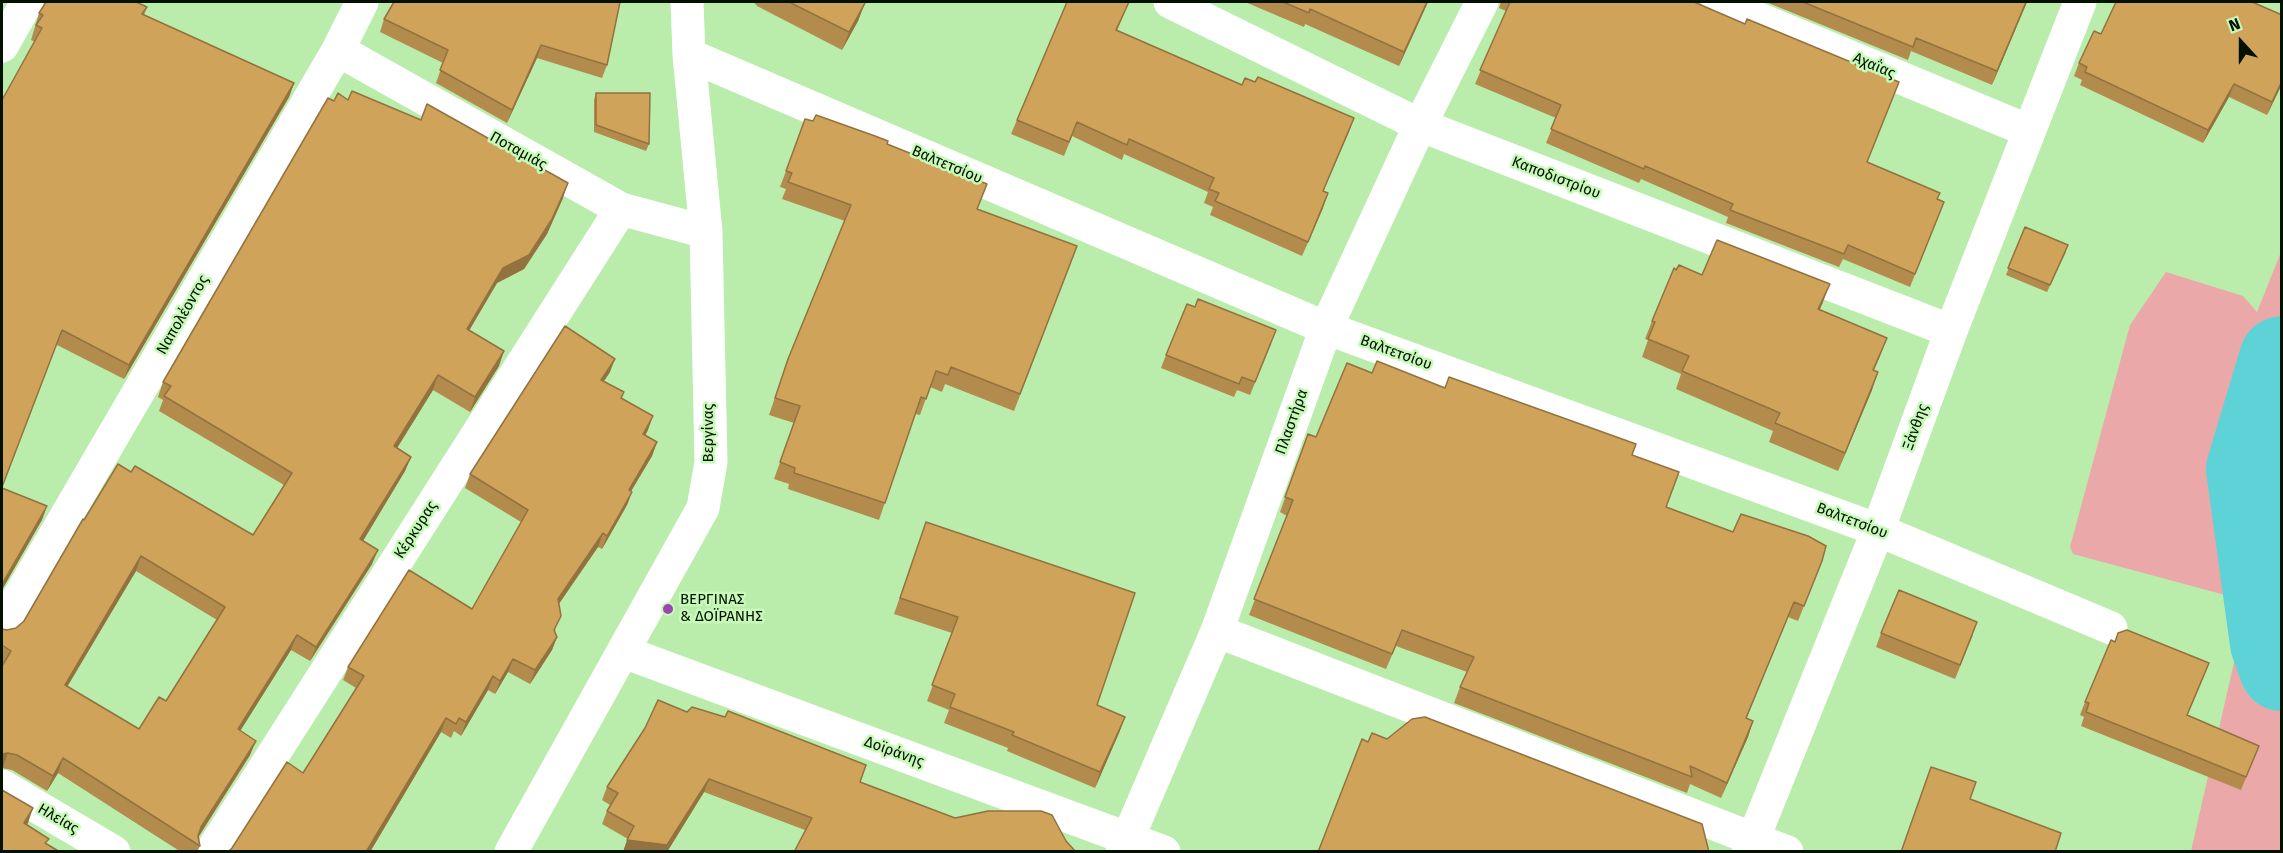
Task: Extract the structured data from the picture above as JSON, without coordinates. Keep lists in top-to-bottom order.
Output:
{
  "streets": {
    "street": [
      "Αχαΐας",
      "Ποταμιάς",
      "Βαλτετσίου",
      "Καποδιστρίου",
      "Ναπολέοντος",
      "Πλαστήρα",
      "Ξάνθης",
      "Βεργίνας",
      "Κέρκυρας",
      "Δοϊράνης",
      "Ηλείας"
    ]
  },
  "crossings": [
    ["Αχαΐας", "Ξάνθης"],
    ["Ποταμιάς", "Ναπολέοντος"],
    ["Ποταμιάς", "Βεργίνας"],
    ["Ποταμιάς", "Κέρκυρας"],
    ["Βαλτετσίου", "Πλαστήρα"],
    ["Βαλτετσίου", "Ξάνθης"],
    ["Βαλτετσίου", "Βεργίνας"],
    ["Καποδιστρίου", "Πλαστήρα"],
    ["Καποδιστρίου", "Ξάνθης"],
    ["Πλαστήρα", "Δοϊράνης"],
    ["Βεργίνας", "Δοϊράνης"]
  ],
  "places": ["ΒΕΡΓΙΝΑΣ & ΔΟΪΡΑΝΗΣ"],
  "north": "top"
}
